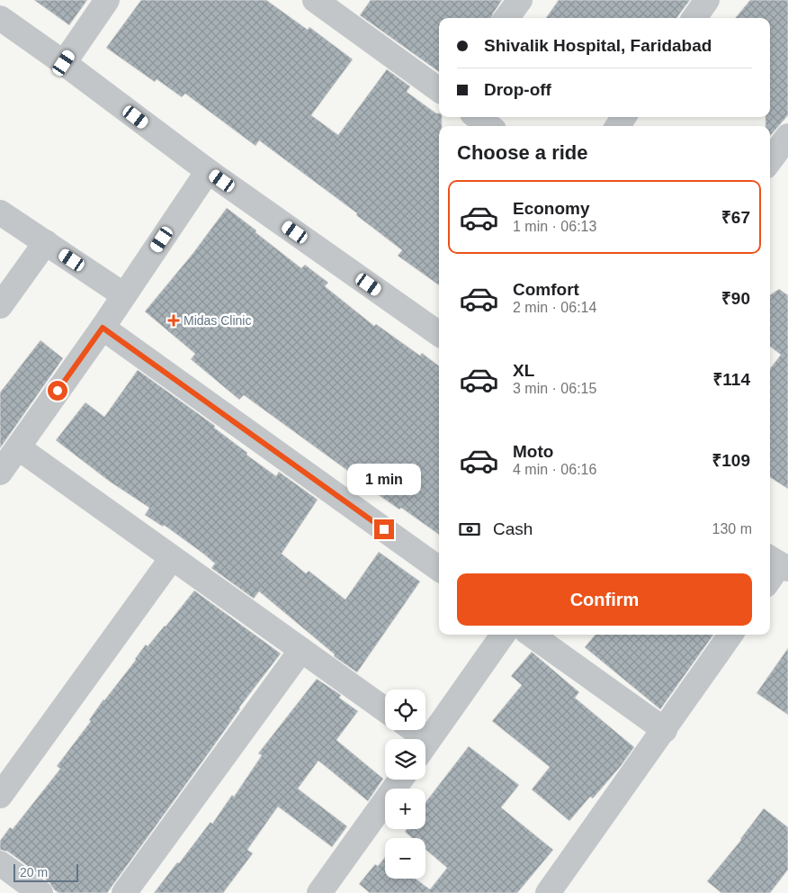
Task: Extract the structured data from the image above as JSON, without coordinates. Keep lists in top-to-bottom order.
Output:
{
  "places": {
    "health": ["Midas Clinic"]
  },
  "scale_bar": "20 m",
  "page": {
    "banner": ["Shivalik Hospital, Faridabad", "Drop-off"],
    "heading": "Choose a ride",
    "list": [
      {
        "name": "Economy",
        "note": "1 min · 06:13",
        "value": "₹67"
      },
      {
        "name": "Comfort",
        "note": "2 min · 06:14",
        "value": "₹90"
      },
      {
        "name": "XL",
        "note": "3 min · 06:15",
        "value": "₹114"
      },
      {
        "name": "Moto",
        "note": "4 min · 06:16",
        "value": "₹109"
      }
    ],
    "bubble": "1 min",
    "pay": ["Cash", "130 m"],
    "buttons": "Confirm",
    "map_buttons": ["+", "−"],
    "scale": "20 m"
  }
}
